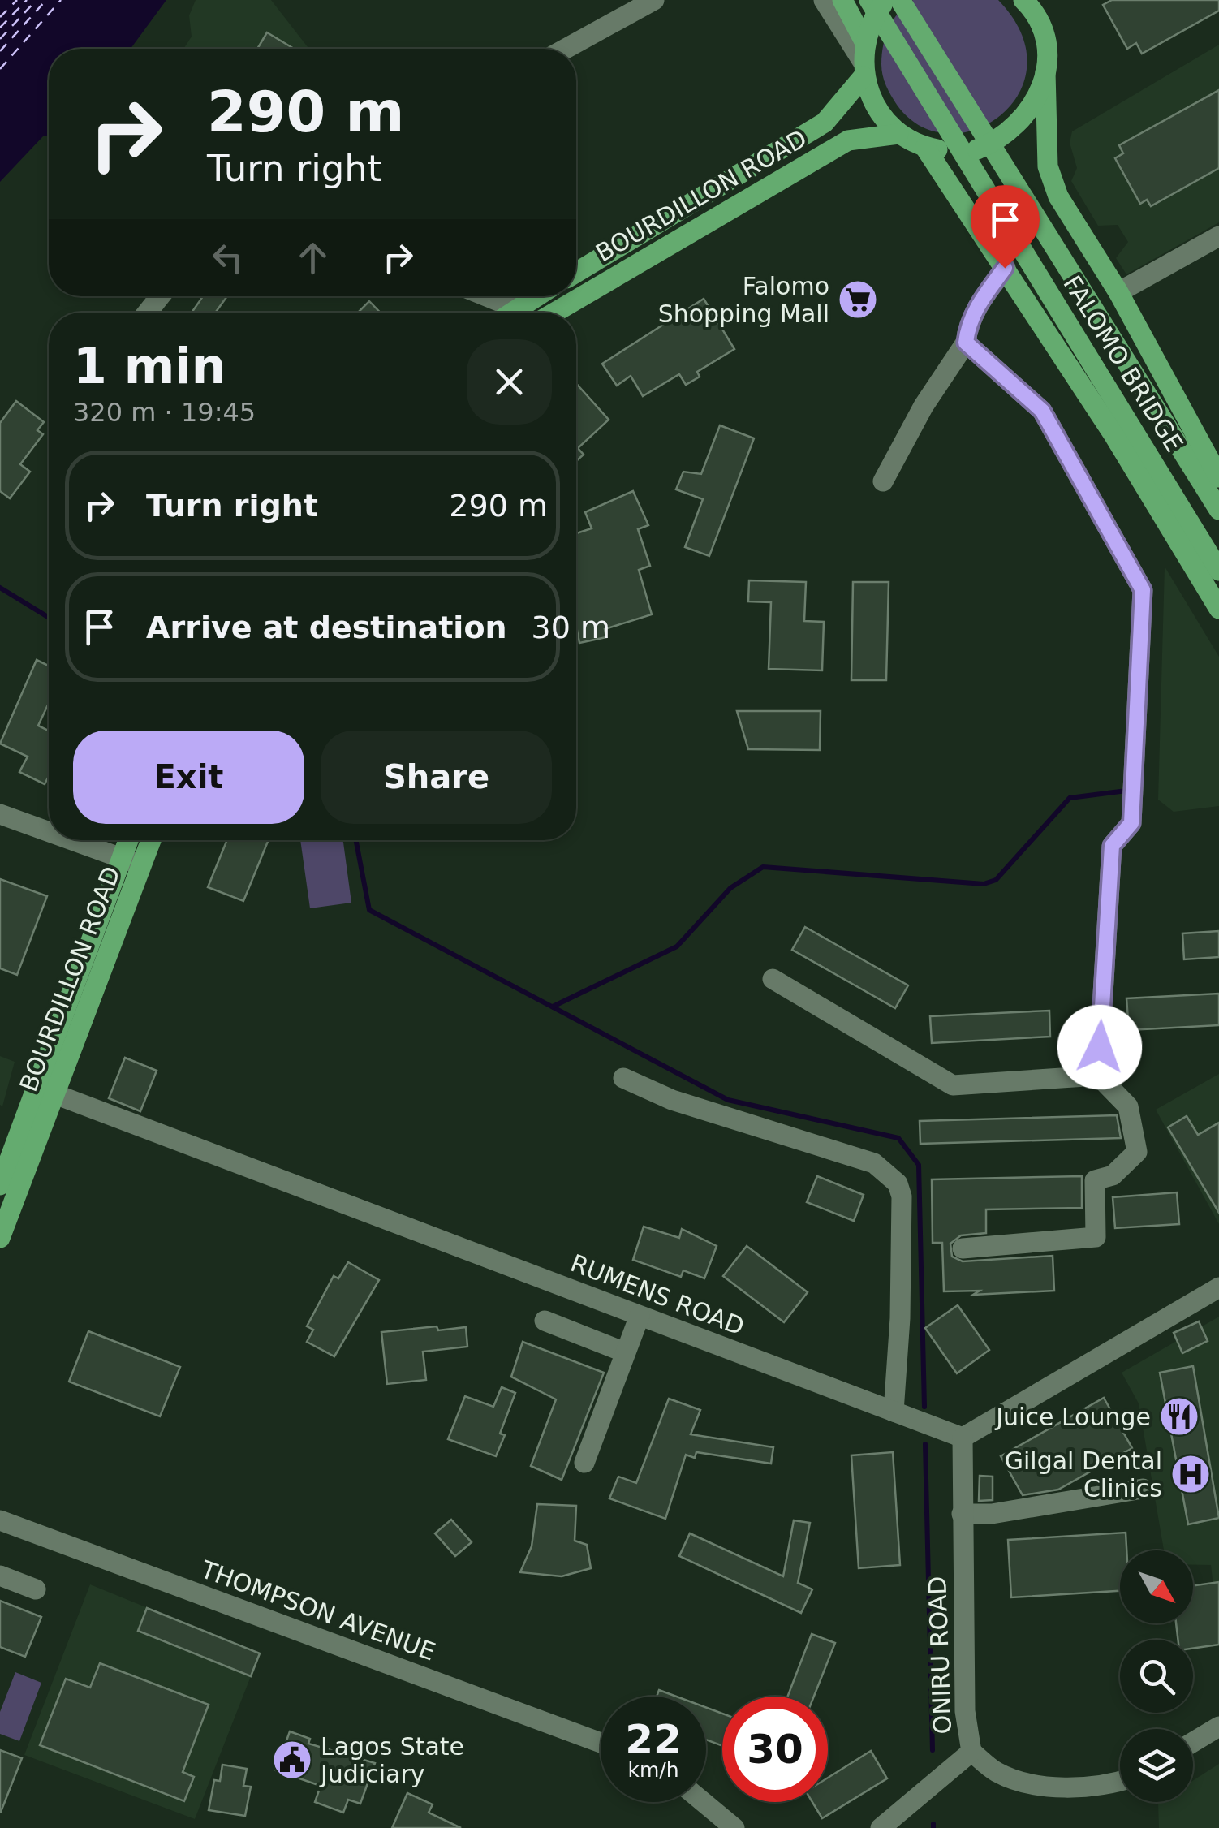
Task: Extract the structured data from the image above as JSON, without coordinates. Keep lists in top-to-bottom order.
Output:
{
  "streets": {
    "main road": ["BOURDILLON ROAD", "FALOMO BRIDGE"],
    "street": ["RUMENS ROAD", "THOMPSON AVENUE", "ONIRU ROAD"]
  },
  "crossings": [
    ["BOURDILLON ROAD", "RUMENS ROAD"],
    ["RUMENS ROAD", "ONIRU ROAD"]
  ],
  "places": {
    "supermarket": ["Falomo Shopping Mall"],
    "restaurant": ["Juice Lounge"],
    "hospital": ["Gilgal Dental Clinics"],
    "public building": ["Lagos State Judiciary"]
  },
  "north": "bottom right",
  "page": {
    "turn": ["290 m", "Turn right"],
    "heading": ["1 min", "320 m · 19:45"],
    "list": [
      {
        "name": "Turn right",
        "value": "290 m"
      },
      {
        "name": "Arrive at destination",
        "value": "30 m"
      }
    ],
    "buttons": ["Exit", "Share"],
    "speed": "22 km/h",
    "limit": "30"
  }
}
